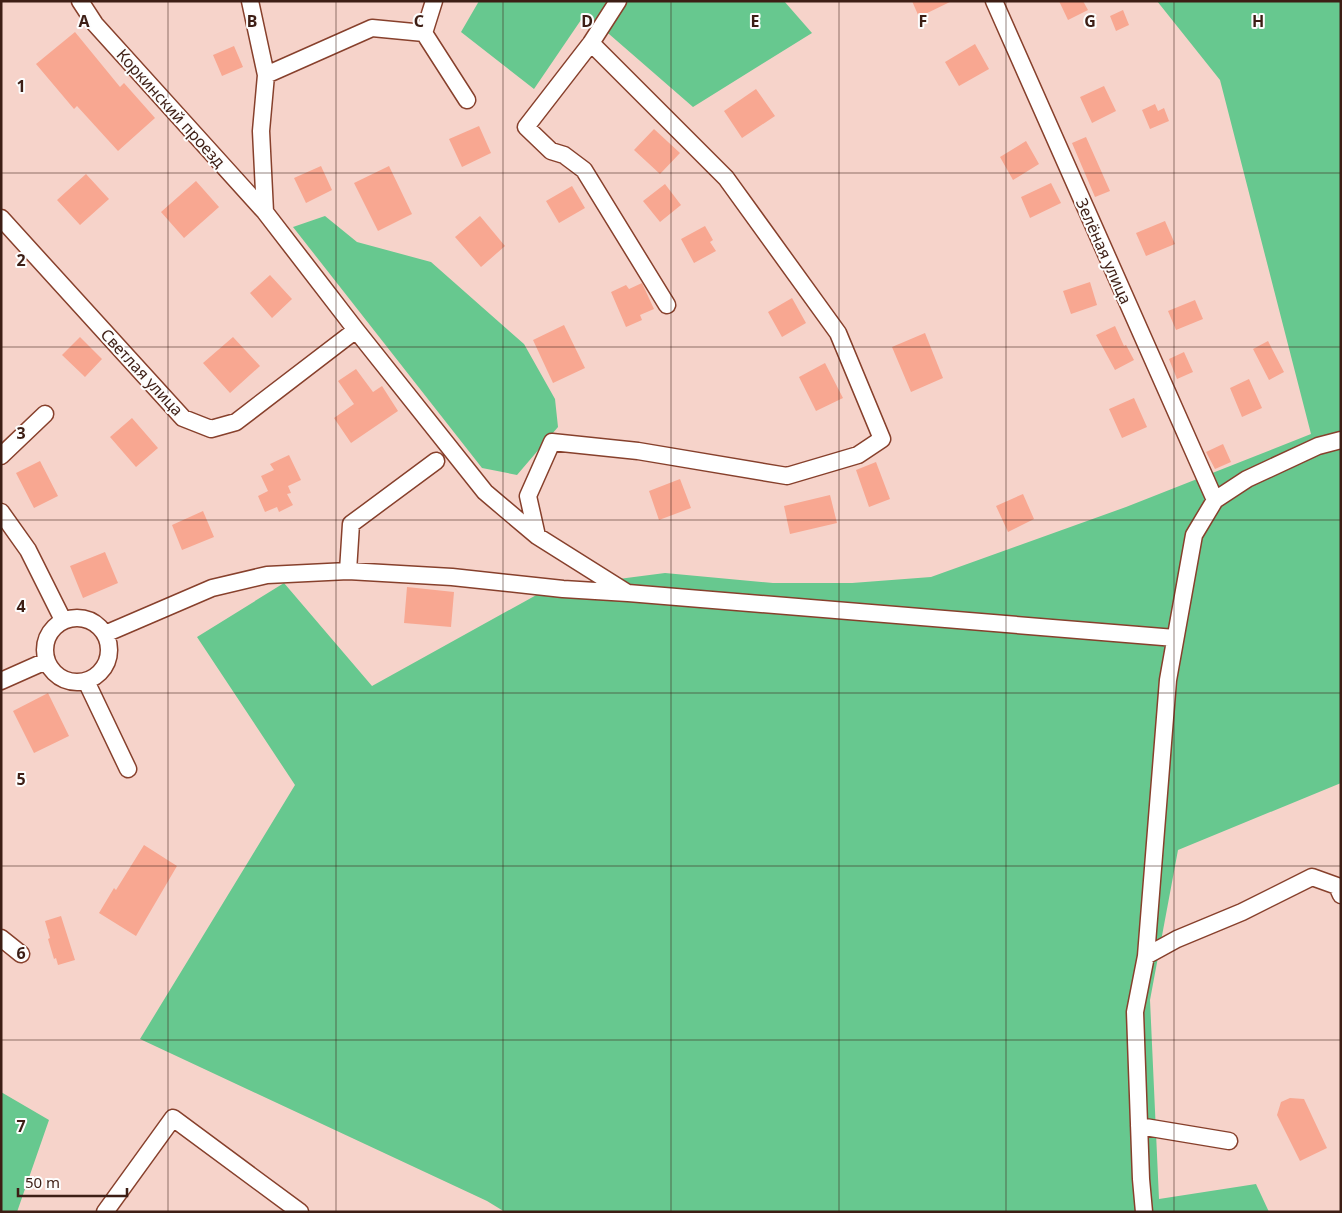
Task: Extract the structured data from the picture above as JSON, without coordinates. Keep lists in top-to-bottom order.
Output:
{
  "streets": {
    "street": ["Коркинский проезд", "Зелёная улица", "Светлая улица"]
  },
  "crossings": [
    ["Коркинский проезд", "Светлая улица"]
  ],
  "scale_bar": "50 m",
  "grid": {
    "columns": [
      "A",
      "B",
      "C",
      "D",
      "E",
      "F",
      "G",
      "H"
    ],
    "rows": [
      "1",
      "2",
      "3",
      "4",
      "5",
      "6",
      "7"
    ]
  }
}
